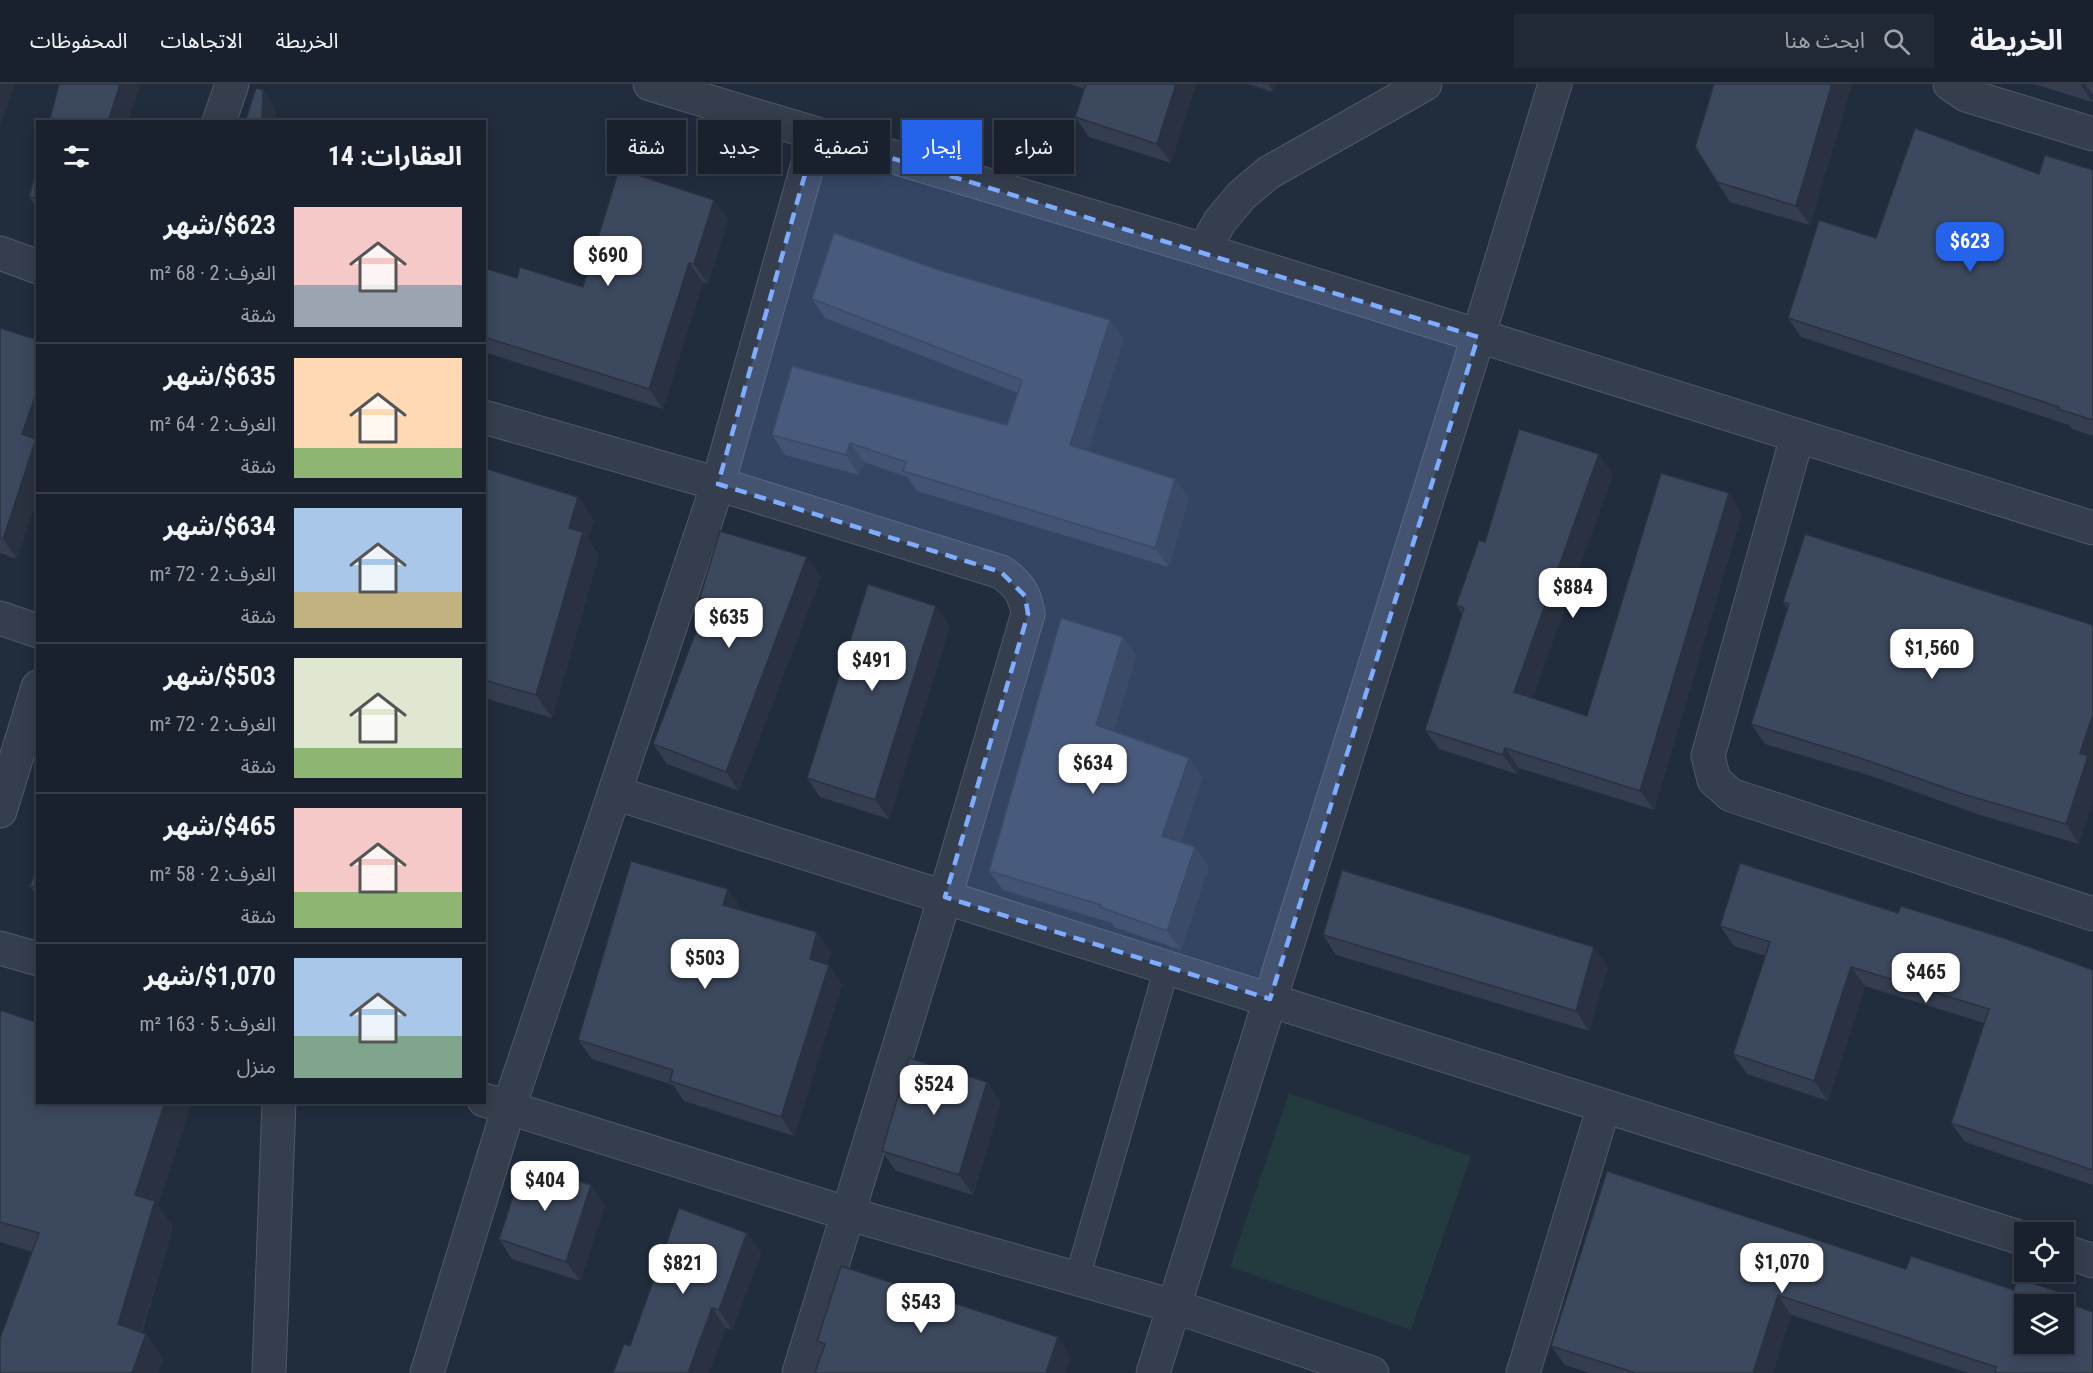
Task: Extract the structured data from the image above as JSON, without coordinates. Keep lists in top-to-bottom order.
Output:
{
  "page": {
    "header": "الخريطة",
    "search": "ابحث هنا",
    "nav": ["الخريطة", "الاتجاهات", "المحفوظات"],
    "chip": [
      "شراء",
      "إيجار",
      "تصفية",
      "جديد",
      "شقة"
    ],
    "heading": "العقارات: 14",
    "list": [
      {
        "name": "$623/شهر",
        "note": "الغرف: 2 · 68 m² · شقة"
      },
      {
        "name": "$635/شهر",
        "note": "الغرف: 2 · 64 m² · شقة"
      },
      {
        "name": "$634/شهر",
        "note": "الغرف: 2 · 72 m² · شقة"
      },
      {
        "name": "$503/شهر",
        "note": "الغرف: 2 · 72 m² · شقة"
      },
      {
        "name": "$465/شهر",
        "note": "الغرف: 2 · 58 m² · شقة"
      },
      {
        "name": "$1,070/شهر",
        "note": "الغرف: 5 · 163 m² · منزل"
      }
    ],
    "price": [
      "$623",
      "$690",
      "$884",
      "$635",
      "$1,560",
      "$491",
      "$634",
      "$503",
      "$465",
      "$524",
      "$404",
      "$1,070",
      "$821",
      "$543"
    ]
  }
}
